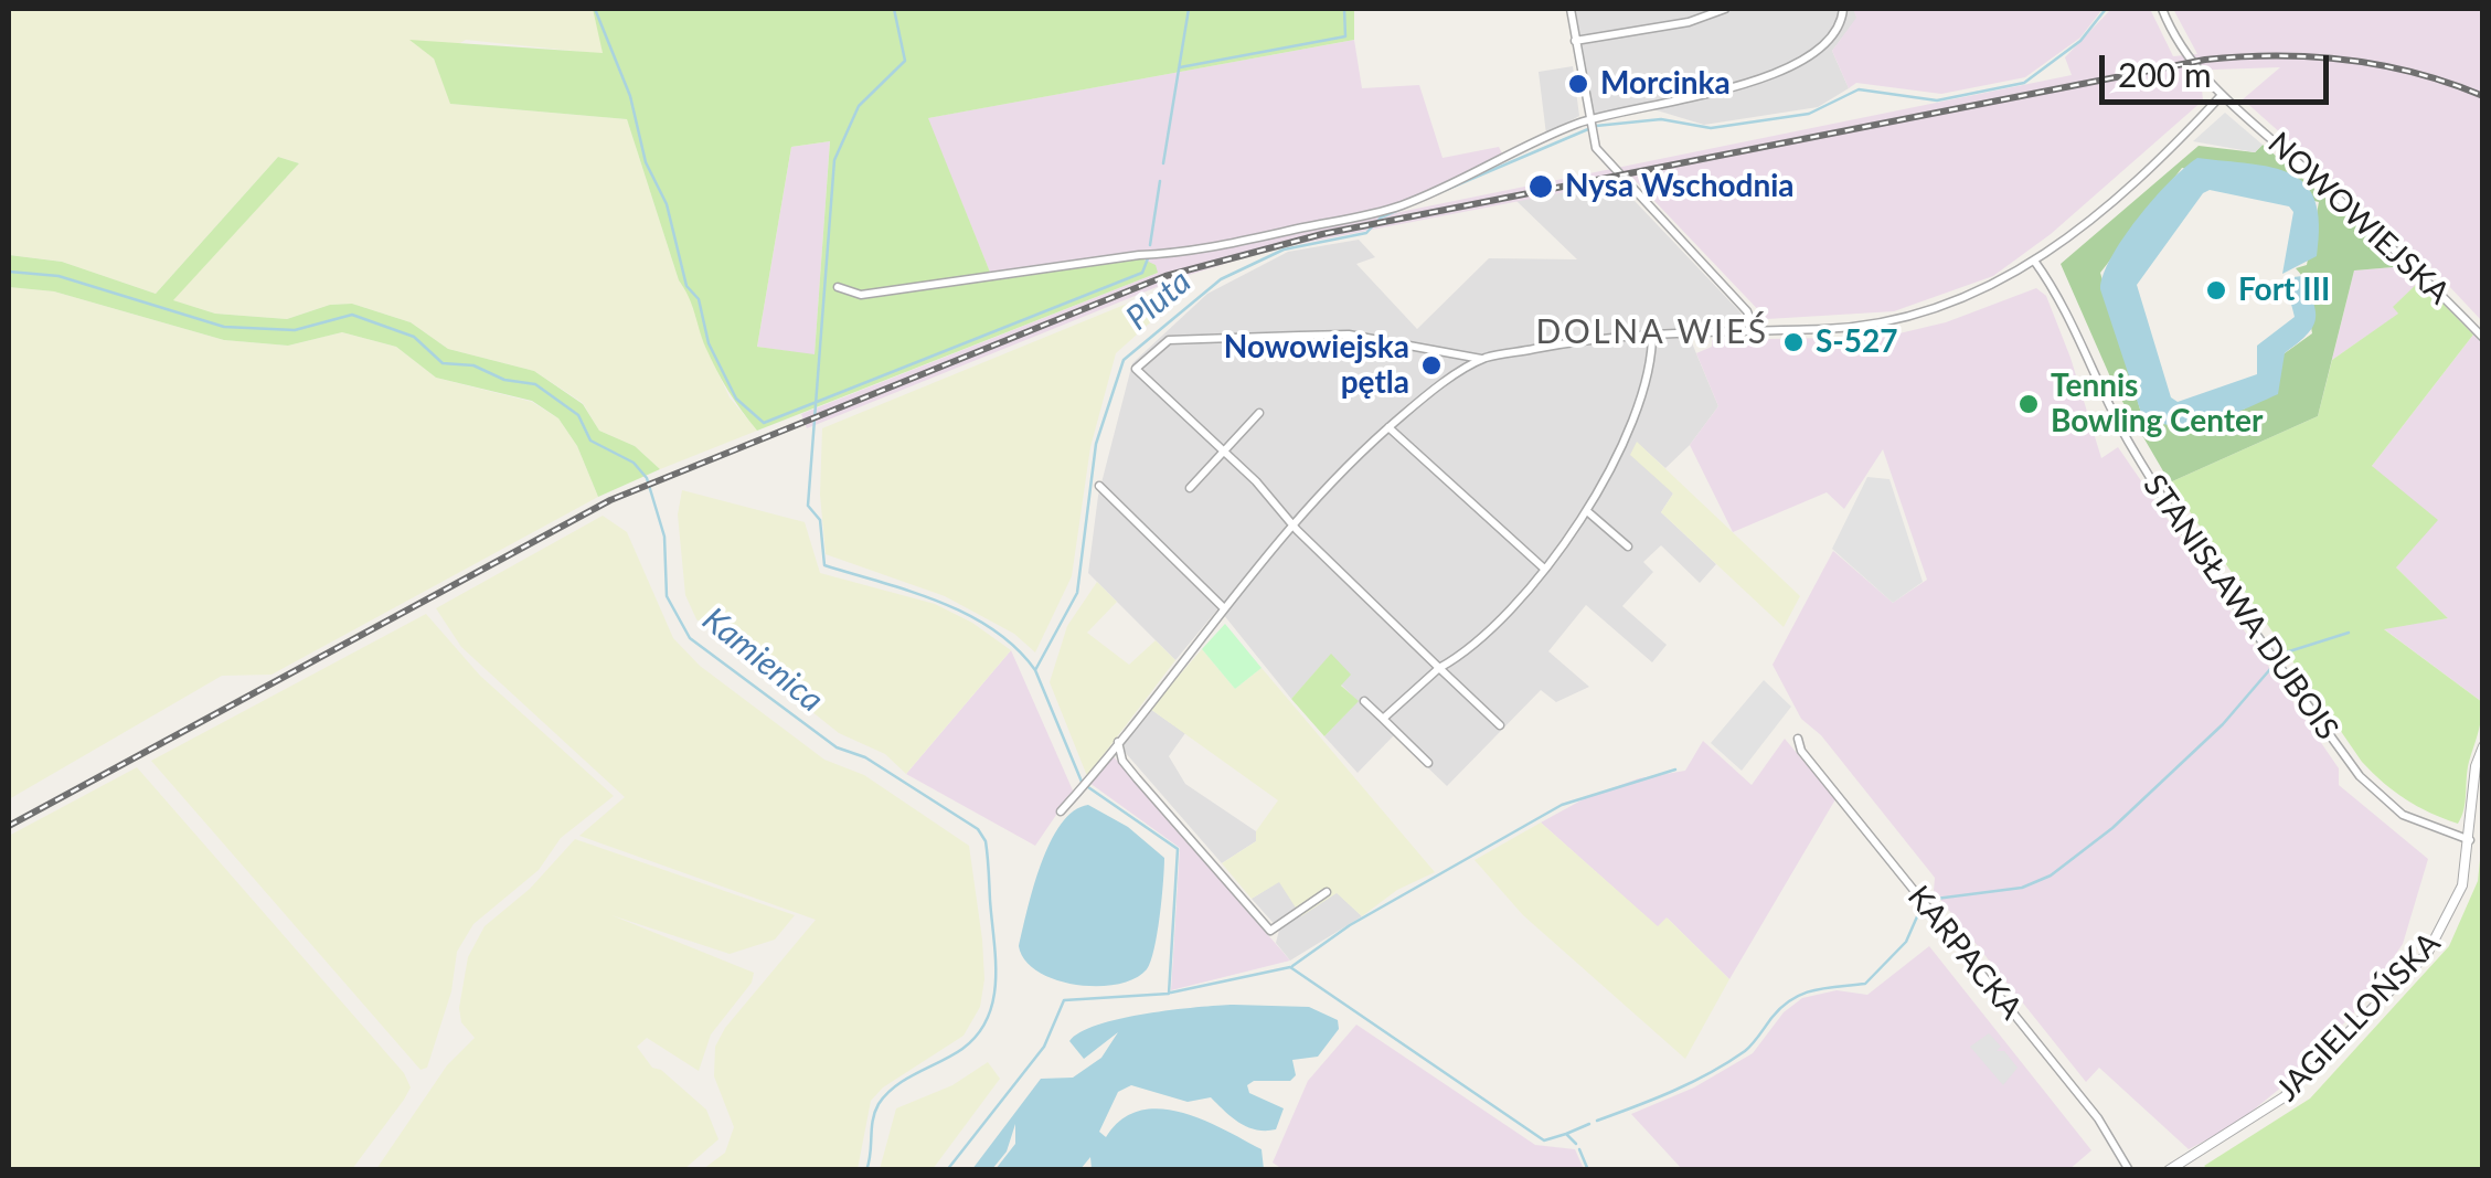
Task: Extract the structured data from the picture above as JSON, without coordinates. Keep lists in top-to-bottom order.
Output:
{
  "streets": {
    "street": [
      "NOWOWIEJSKA",
      "STANISŁAWA DUBOIS",
      "KARPACKA",
      "JAGIELLOŃSKA"
    ]
  },
  "crossings": [
    ["STANISŁAWA DUBOIS", "JAGIELLOŃSKA"]
  ],
  "districts": ["DOLNA WIEŚ"],
  "water": ["Pluta", "Kamienica"],
  "places": [
    "Morcinka",
    "Nysa Wschodnia",
    "Fort III",
    "S-527",
    "Nowowiejska pętla",
    "Tennis Bowling Center"
  ],
  "scale_bar": "200 m"
}
